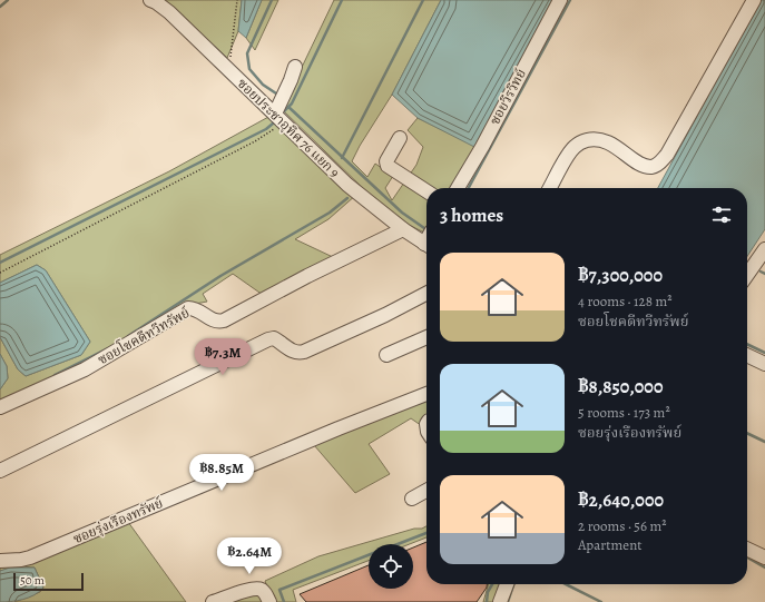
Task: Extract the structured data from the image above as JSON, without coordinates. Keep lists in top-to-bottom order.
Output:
{
  "streets": {
    "street": [
      "ซอยวีรวิทย์",
      "ซอยประชาอุทิศ 76 แยก 9",
      "ซอยโชคดีทวีทรัพย์",
      "ซอยรุ่งเรืองทรัพย์"
    ]
  },
  "crossings": [
    ["ซอยประชาอุทิศ 76 แยก 9", "ซอยโชคดีทวีทรัพย์"]
  ],
  "scale_bar": "50 m",
  "page": {
    "heading": "3 homes",
    "list": [
      {
        "name": "฿7,300,000",
        "note": "4 rooms · 128 m² · ซอยโชคดีทวีทรัพย์"
      },
      {
        "name": "฿8,850,000",
        "note": "5 rooms · 173 m² · ซอยรุ่งเรืองทรัพย์"
      },
      {
        "name": "฿2,640,000",
        "note": "2 rooms · 56 m² · Apartment"
      }
    ],
    "price": ["฿7.3M", "฿8.85M", "฿2.64M"],
    "scale": "50 m"
  }
}
